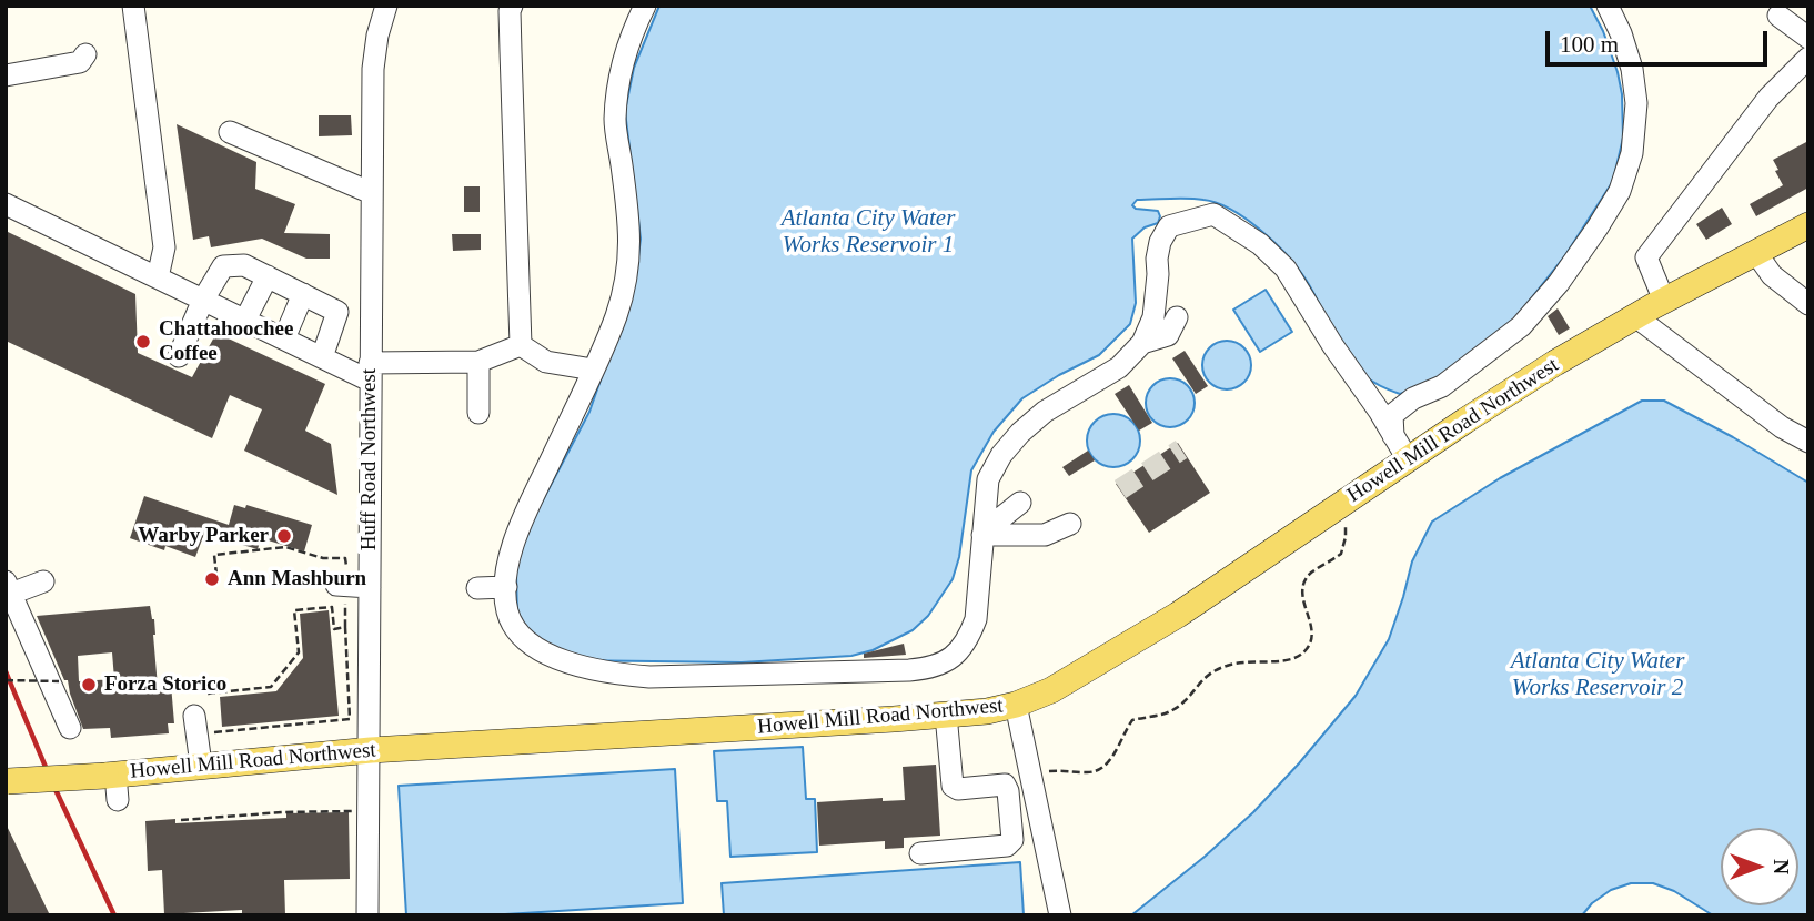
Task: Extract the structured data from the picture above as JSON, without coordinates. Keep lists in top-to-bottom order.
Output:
{
  "streets": {
    "main road": ["Howell Mill Road Northwest"],
    "street": ["Huff Road Northwest"]
  },
  "crossings": [
    ["Howell Mill Road Northwest", "Huff Road Northwest"]
  ],
  "water": ["Atlanta City Water Works Reservoir 1", "Atlanta City Water Works Reservoir 2"],
  "places": [
    "Chattahoochee Coffee",
    "Warby Parker",
    "Ann Mashburn",
    "Forza Storico"
  ],
  "scale_bar": "100 m",
  "north": "right"
}
